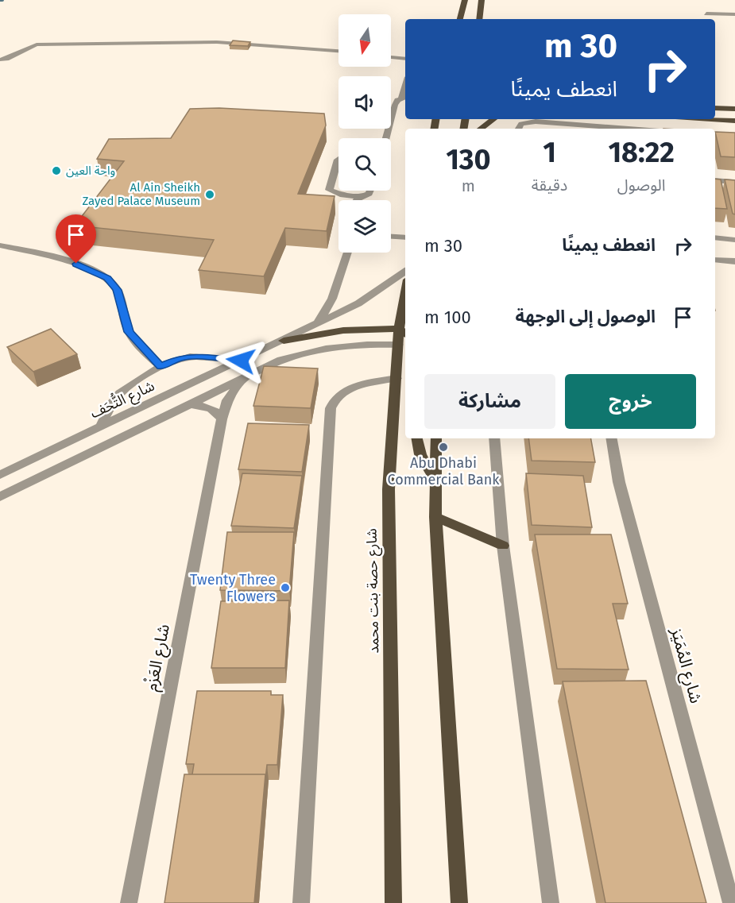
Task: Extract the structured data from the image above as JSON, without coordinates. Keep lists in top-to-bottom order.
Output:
{
  "streets": {
    "main road": ["شارع حصة بنت محمد"],
    "street": ["شارع التُّحَف", "شارع العَزْم", "شارع المُمَيَز"]
  },
  "places": [
    "واحة العين",
    "Al Ain Sheikh Zayed Palace Museum",
    "Abu Dhabi Commercial Bank",
    "Twenty Three Flowers"
  ],
  "north": "bottom",
  "page": {
    "turn": ["30 m", "انعطف يمينًا"],
    "eta": [
      "18:22",
      "الوصول",
      "1",
      "دقيقة",
      "130",
      "m"
    ],
    "list": [
      {
        "name": "انعطف يمينًا",
        "value": "30 m"
      },
      {
        "name": "الوصول إلى الوجهة",
        "value": "100 m"
      }
    ],
    "buttons": ["خروج", "مشاركة"]
  }
}
